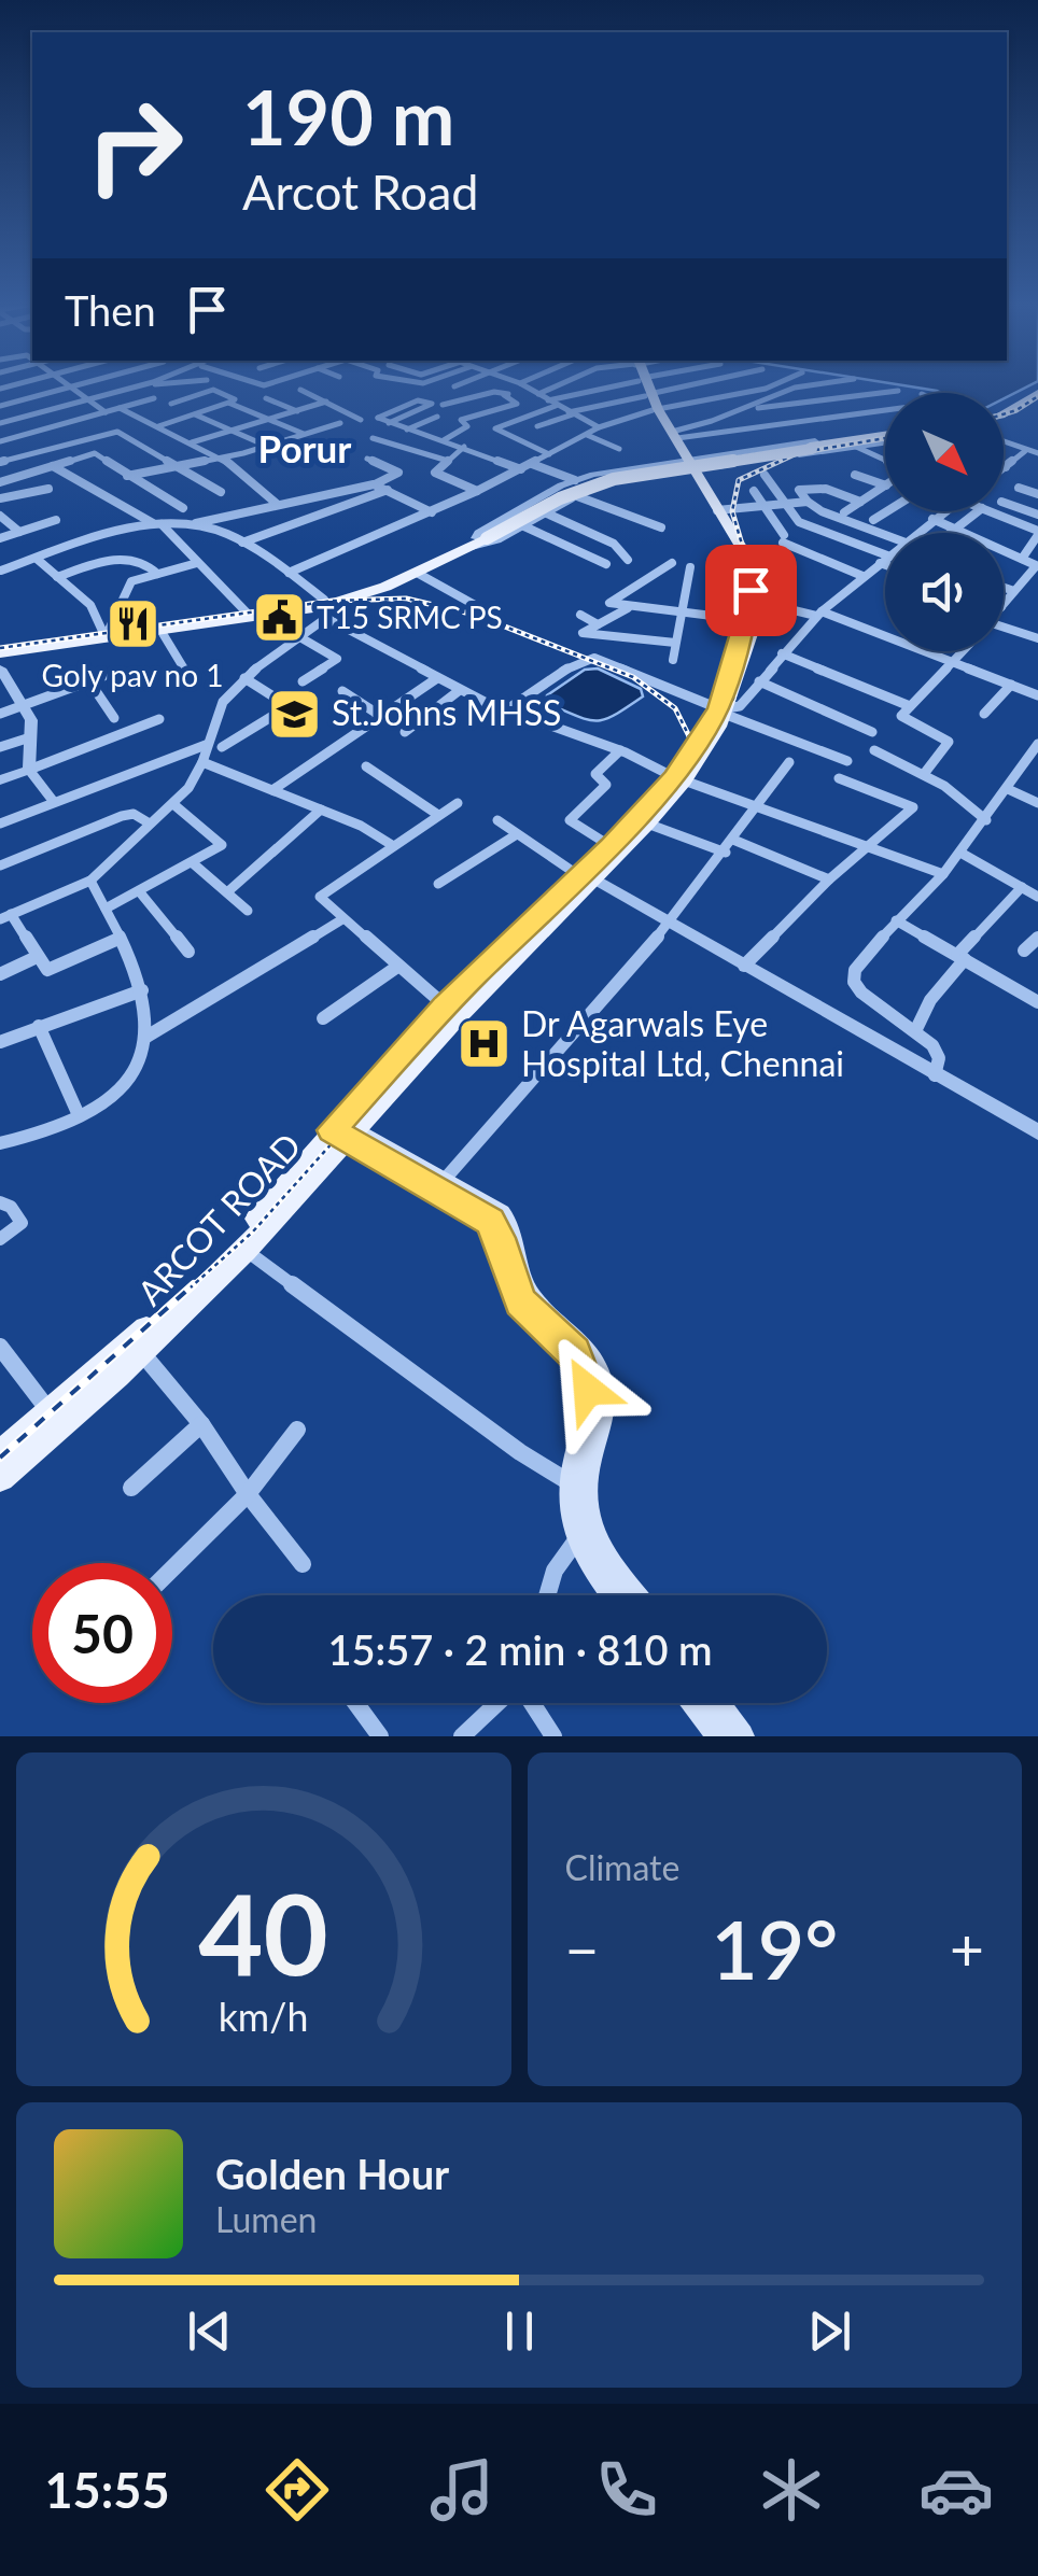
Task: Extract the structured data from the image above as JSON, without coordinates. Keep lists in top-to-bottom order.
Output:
{
  "streets": {
    "main road": ["ARCOT ROAD"]
  },
  "districts": ["Porur"],
  "places": {
    "public building": ["T15 SRMC PS"],
    "restaurant": ["Goly pav no 1"],
    "school or university": ["St.Johns MHSS"],
    "hospital": ["Dr Agarwals Eye Hospital Ltd, Chennai"]
  },
  "north": "bottom right",
  "page": {
    "turn": ["190 m", "Arcot Road"],
    "then": "Then",
    "limit": "50",
    "trip": "15:57 · 2 min · 810 m",
    "tile": "Climate",
    "heat": ["−", "19°", "+"],
    "song": ["Golden Hour", "Lumen"],
    "tabs": "15:55",
    "gauge": ["40", "km/h"]
  }
}
